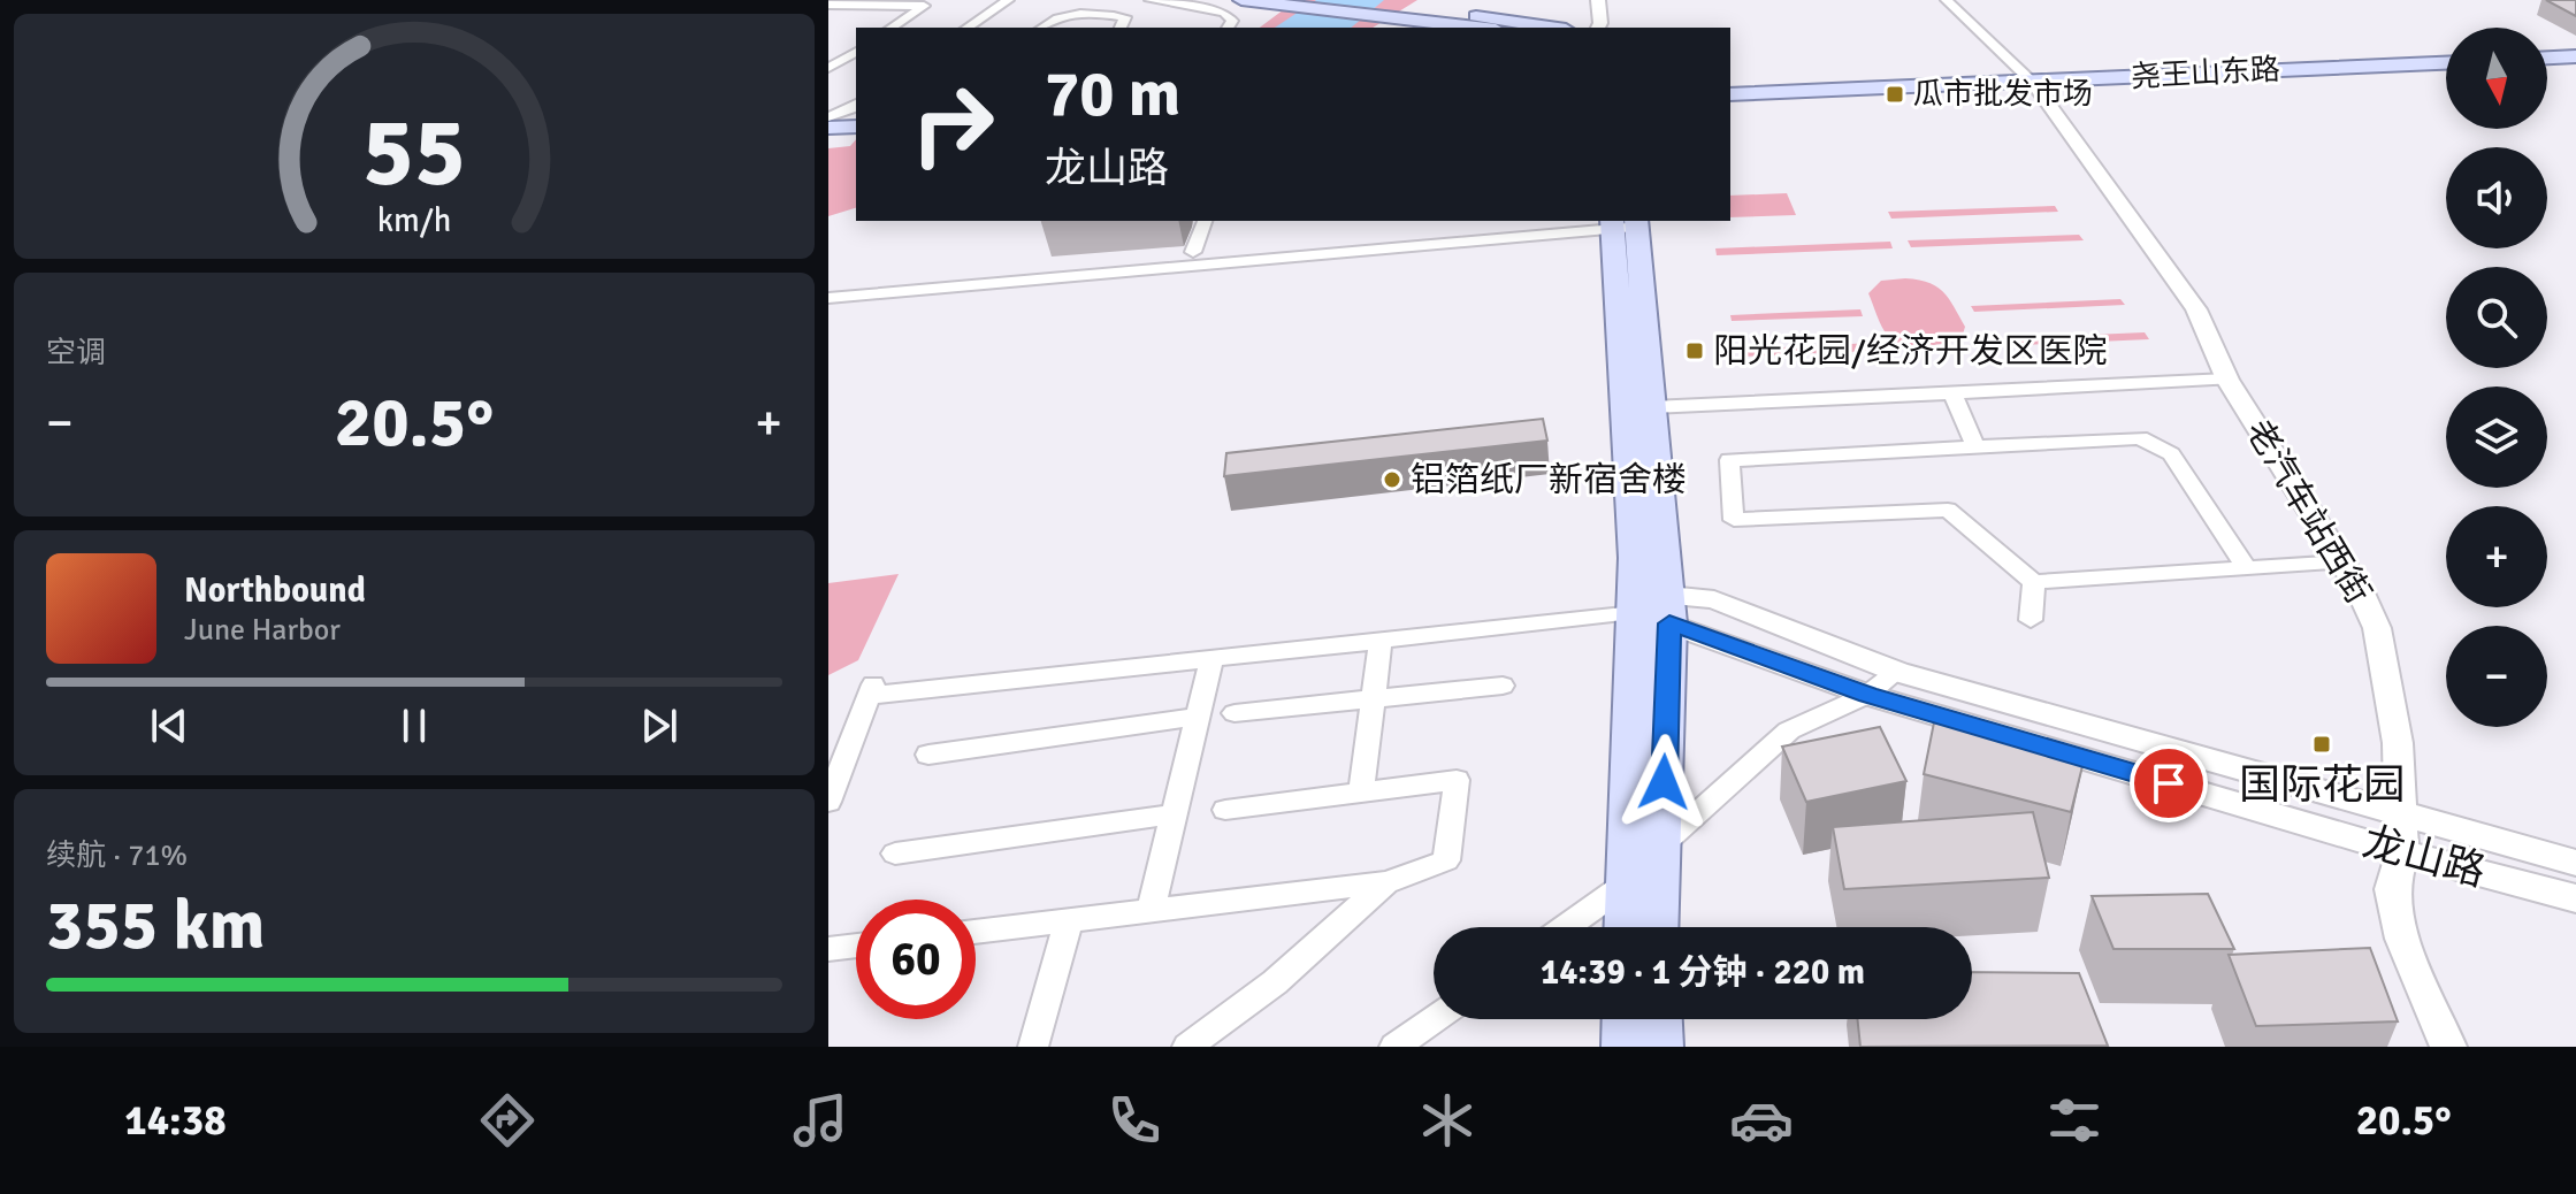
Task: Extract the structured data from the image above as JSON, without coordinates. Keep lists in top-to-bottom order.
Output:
{
  "streets": {
    "main road": ["尧王山东路"],
    "street": ["老汽车站西街", "龙山路"]
  },
  "crossings": [
    ["尧王山东路", "老汽车站西街"],
    ["老汽车站西街", "龙山路"]
  ],
  "places": {
    "transit": ["瓜市批发市场", "阳光花园/经济开发区医院", "国际花园"],
    "other": ["铝箔纸厂新宿舍楼"]
  },
  "north": "bottom",
  "page": {
    "map_buttons": ["+", "−"],
    "turn": ["70 m", "龙山路"],
    "tile": [
      "空调",
      ["续航 · 71%", "355 km"]
    ],
    "heat": ["−", "20.5°", "+"],
    "song": ["Northbound", "June Harbor"],
    "limit": "60",
    "trip": "14:39 · 1 分钟 · 220 m",
    "tabs": ["14:38", "20.5°"],
    "gauge": ["55", "km/h"]
  }
}
